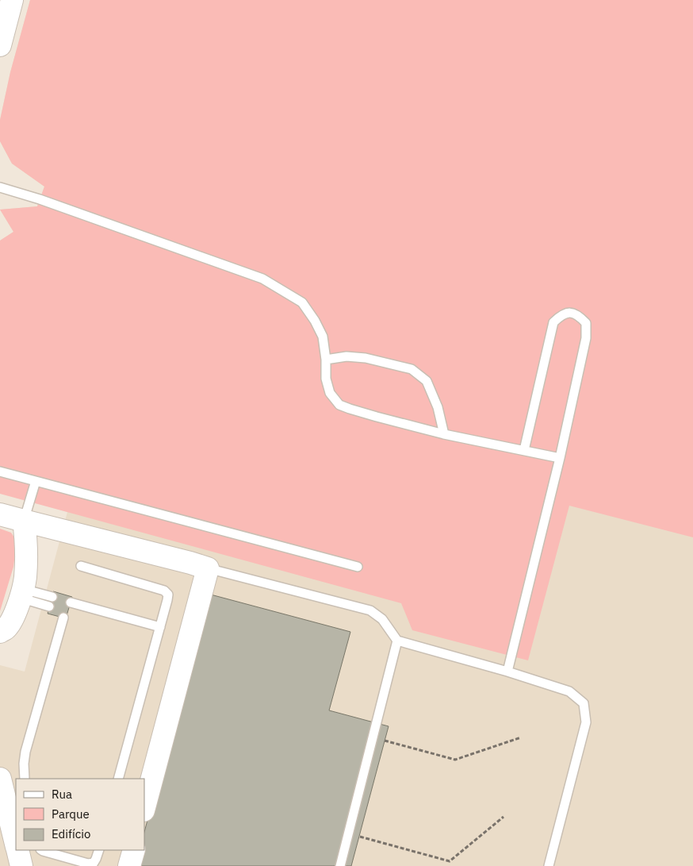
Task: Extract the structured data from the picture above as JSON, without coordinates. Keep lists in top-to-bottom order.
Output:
{
  "legend": ["Rua", "Parque", "Edifício"]
}
